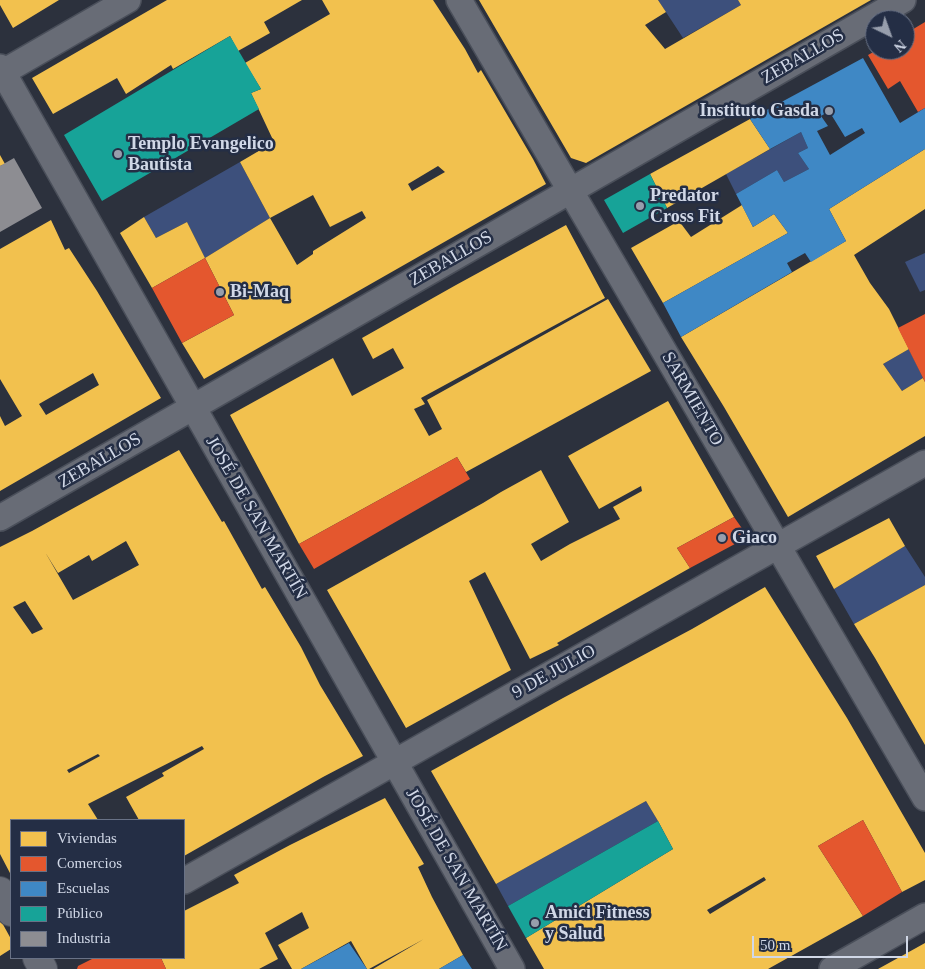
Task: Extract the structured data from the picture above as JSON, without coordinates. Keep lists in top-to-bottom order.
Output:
{
  "streets": {
    "street": [
      "ZEBALLOS",
      "SARMIENTO",
      "JOSÉ DE SAN MARTÍN",
      "9 DE JULIO"
    ]
  },
  "crossings": [
    ["ZEBALLOS", "SARMIENTO"],
    ["ZEBALLOS", "JOSÉ DE SAN MARTÍN"],
    ["SARMIENTO", "9 DE JULIO"],
    ["JOSÉ DE SAN MARTÍN", "9 DE JULIO"]
  ],
  "places": [
    "Instituto Gasda",
    "Templo Evangelico Bautista",
    "Predator Cross Fit",
    "Bi-Maq",
    "Giaco",
    "Amici Fitness y Salud"
  ],
  "legend": [
    "Viviendas",
    "Comercios",
    "Escuelas",
    "Público",
    "Industria"
  ],
  "scale_bar": "50 m",
  "north": "bottom right"
}
